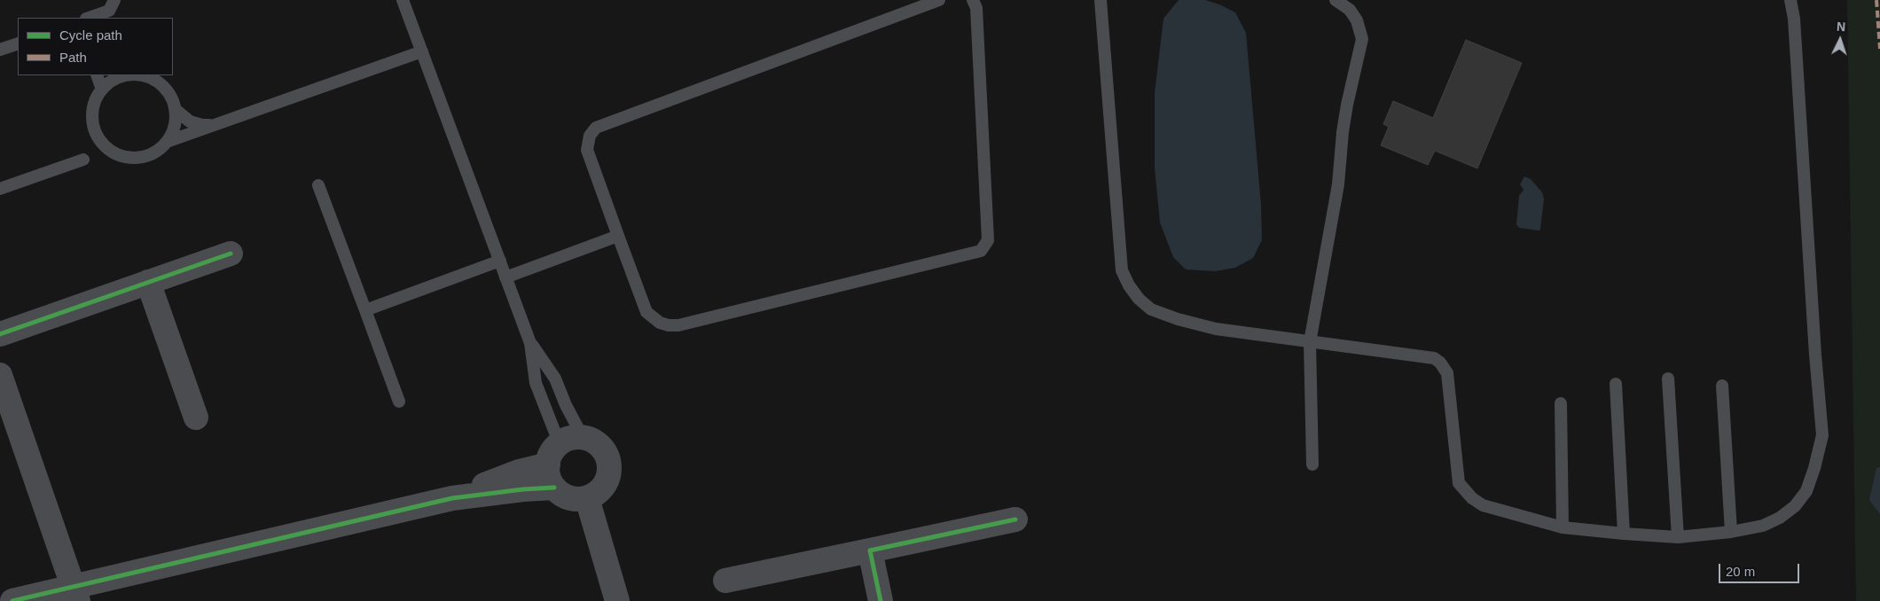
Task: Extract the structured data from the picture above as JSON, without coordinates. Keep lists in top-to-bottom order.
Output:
{
  "legend": ["Cycle path", "Path"],
  "scale_bar": "20 m",
  "north": "top"
}
